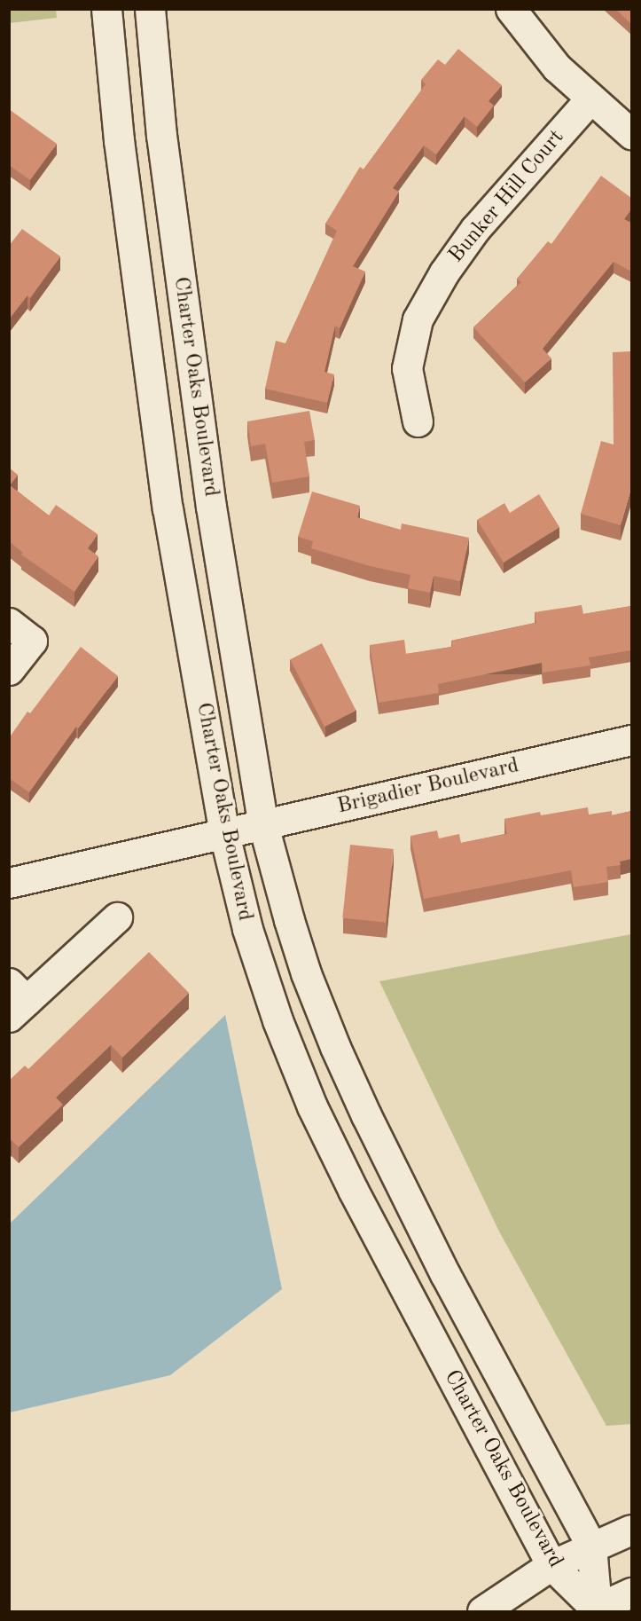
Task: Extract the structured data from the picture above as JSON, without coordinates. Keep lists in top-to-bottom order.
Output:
{
  "streets": {
    "street": ["Bunker Hill Court", "Charter Oaks Boulevard", "Brigadier Boulevard"]
  },
  "crossings": [
    ["Charter Oaks Boulevard", "Brigadier Boulevard"]
  ]
}
